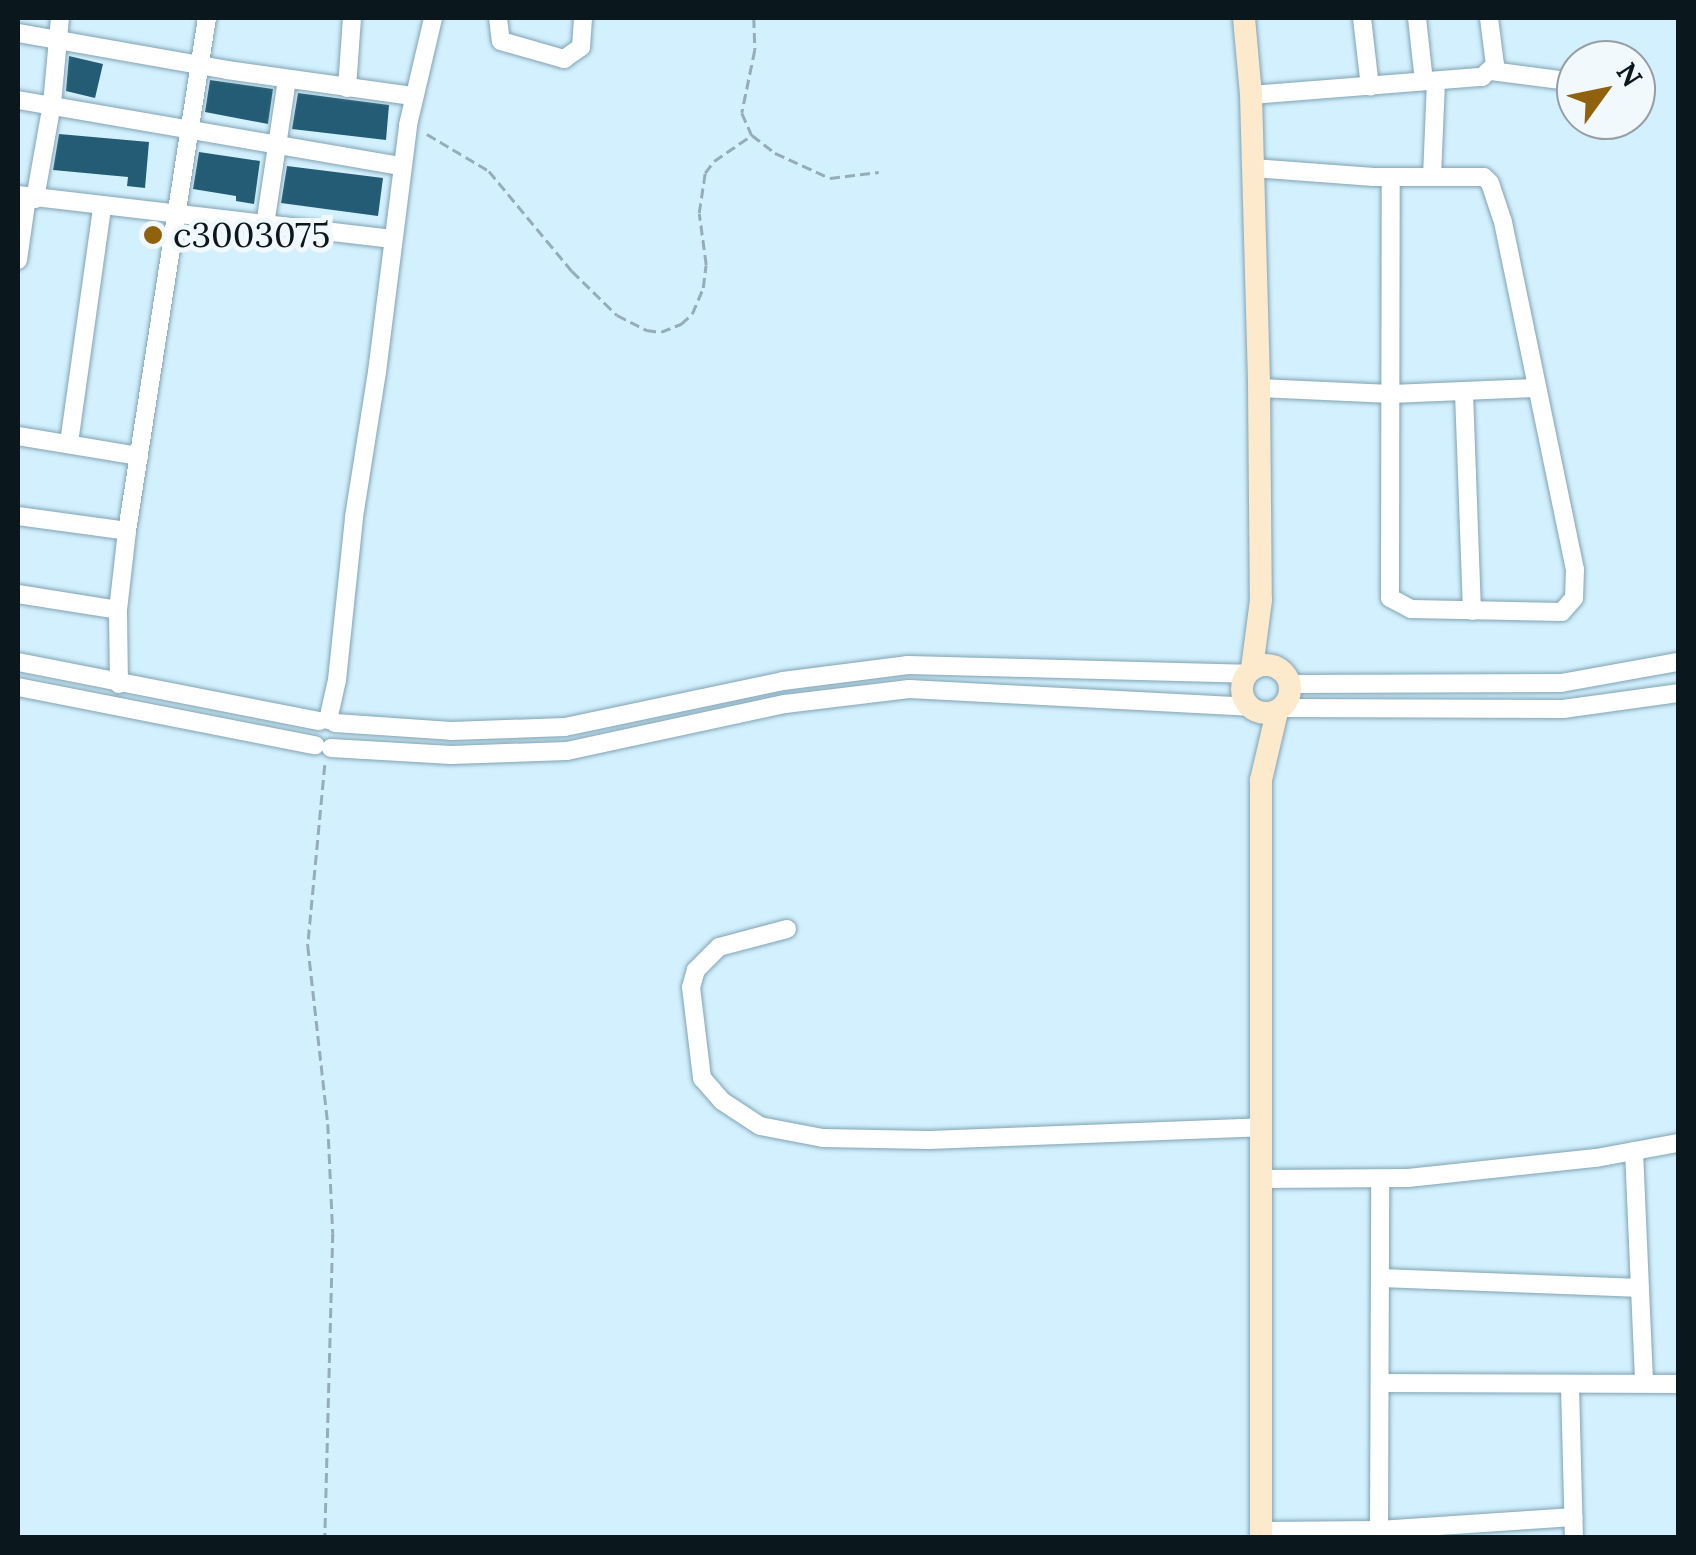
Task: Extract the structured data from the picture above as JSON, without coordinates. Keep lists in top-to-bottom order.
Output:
{
  "places": ["c3003075"],
  "north": "top right"
}
